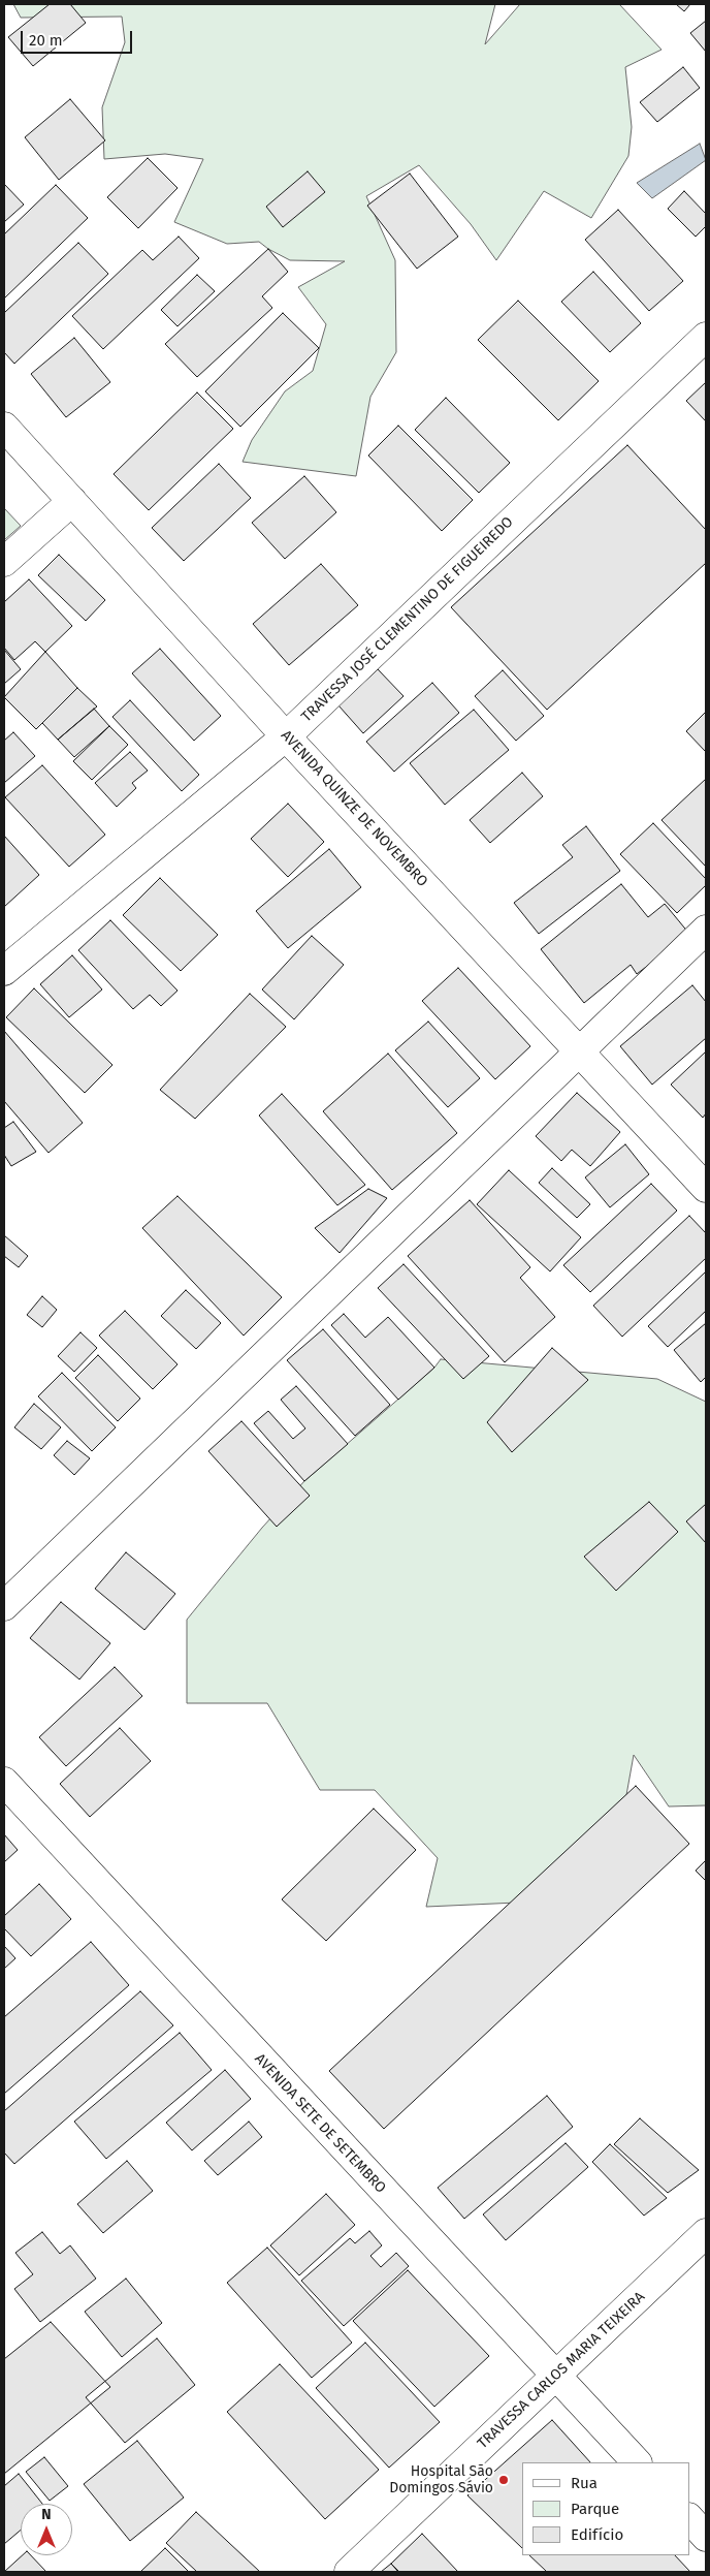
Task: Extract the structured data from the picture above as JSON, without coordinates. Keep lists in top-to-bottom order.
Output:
{
  "streets": {
    "street": [
      "TRAVESSA JOSÉ CLEMENTINO DE FIGUEIREDO",
      "AVENIDA QUINZE DE NOVEMBRO",
      "AVENIDA SETE DE SETEMBRO",
      "TRAVESSA CARLOS MARIA TEIXEIRA"
    ]
  },
  "crossings": [
    ["TRAVESSA JOSÉ CLEMENTINO DE FIGUEIREDO", "AVENIDA QUINZE DE NOVEMBRO"],
    ["AVENIDA SETE DE SETEMBRO", "TRAVESSA CARLOS MARIA TEIXEIRA"]
  ],
  "places": ["Hospital São Domingos Sávio"],
  "legend": ["Rua", "Parque", "Edifício"],
  "scale_bar": "20 m",
  "north": "top"
}
